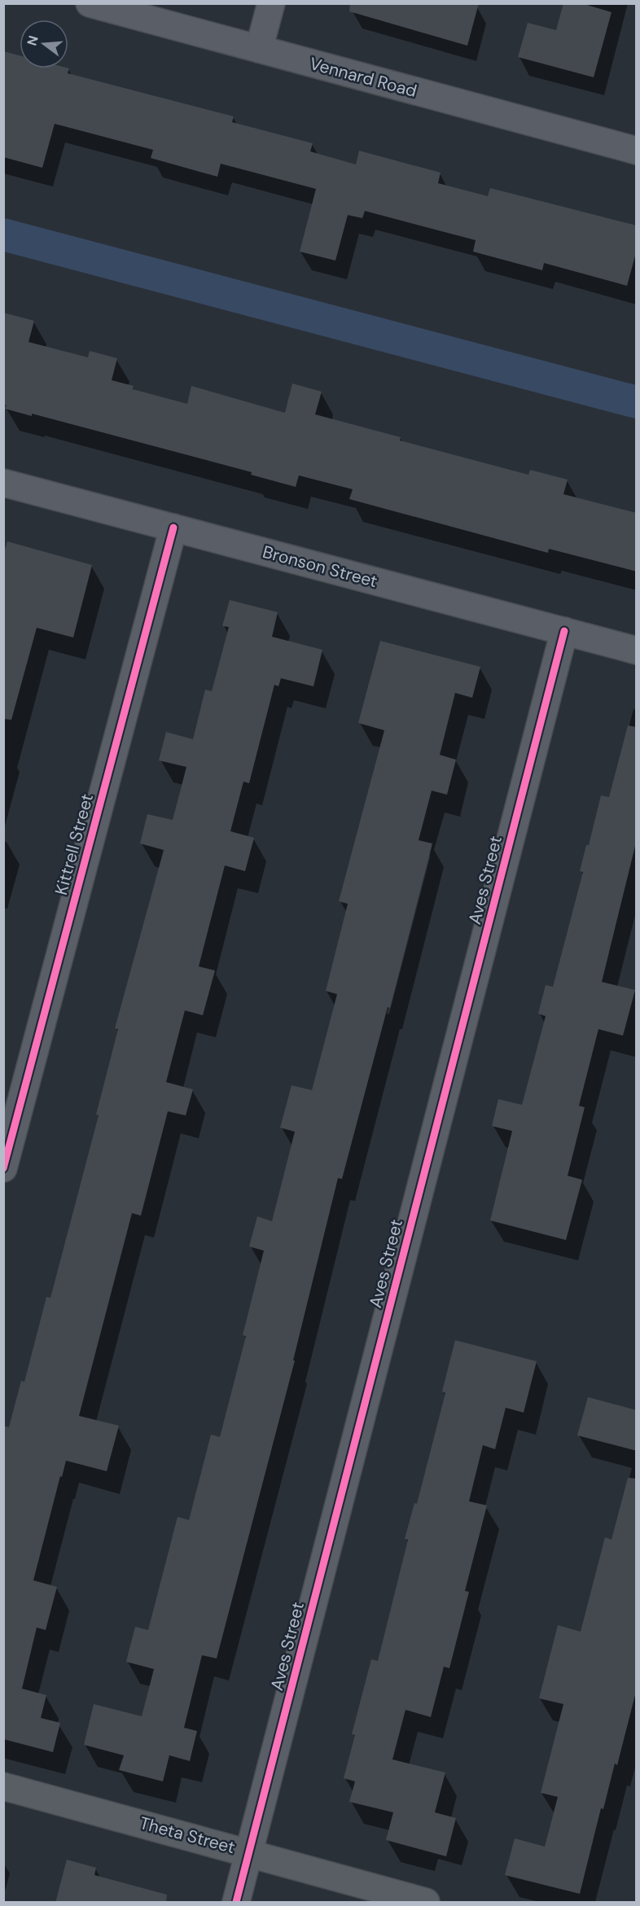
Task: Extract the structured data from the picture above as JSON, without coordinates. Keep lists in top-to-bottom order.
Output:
{
  "streets": {
    "street": [
      "Vennard Road",
      "Bronson Street",
      "Kittrell Street",
      "Aves Street",
      "Theta Street"
    ]
  },
  "crossings": [
    ["Bronson Street", "Kittrell Street"],
    ["Bronson Street", "Aves Street"],
    ["Aves Street", "Theta Street"]
  ],
  "north": "left"
}
